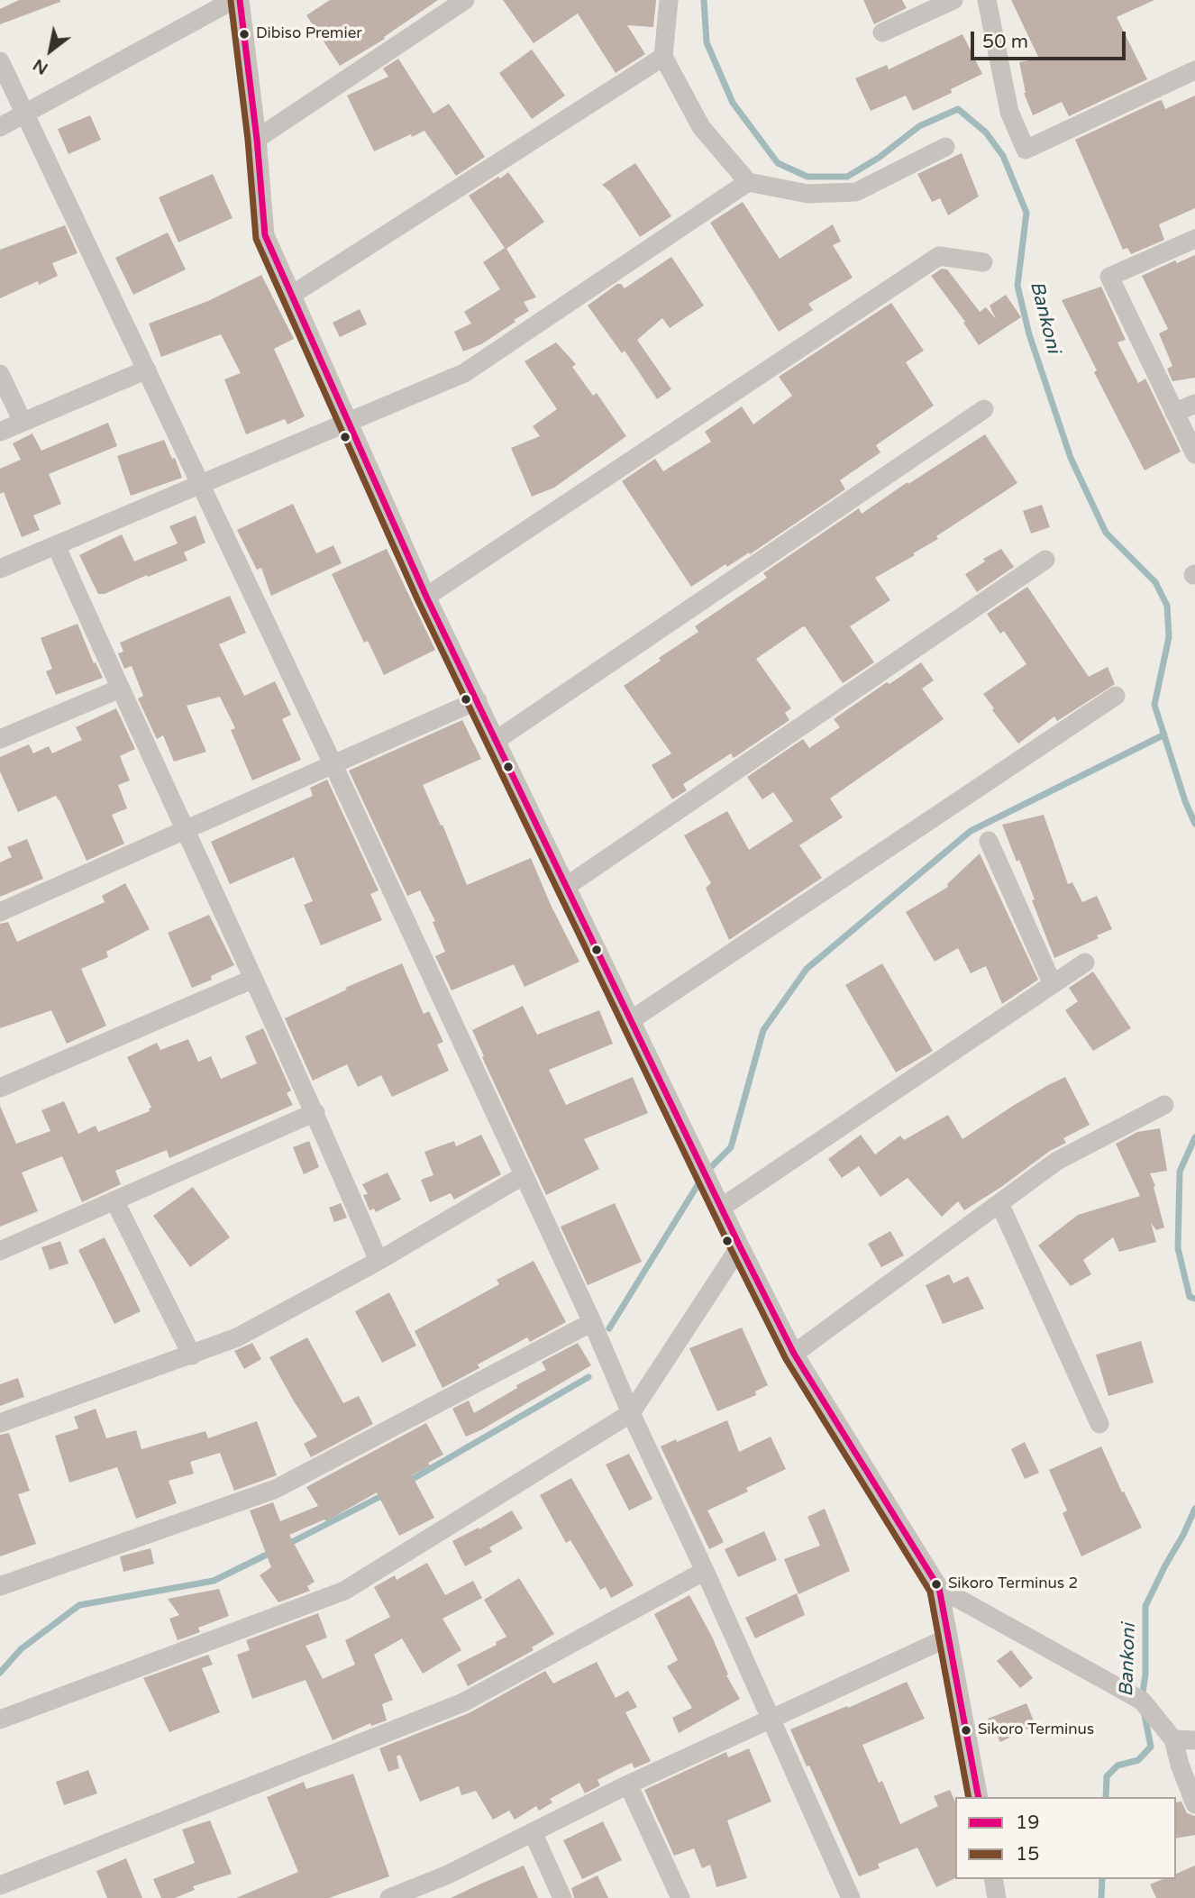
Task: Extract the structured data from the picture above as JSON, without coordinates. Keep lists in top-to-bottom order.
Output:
{
  "water": ["Bankoni"],
  "places": ["Dibiso Premier", "Sikoro Terminus 2", "Sikoro Terminus"],
  "lines": ["transit line 19", "transit line 15"],
  "legend": ["19", "15"],
  "scale_bar": "50 m",
  "north": "bottom left"
}
